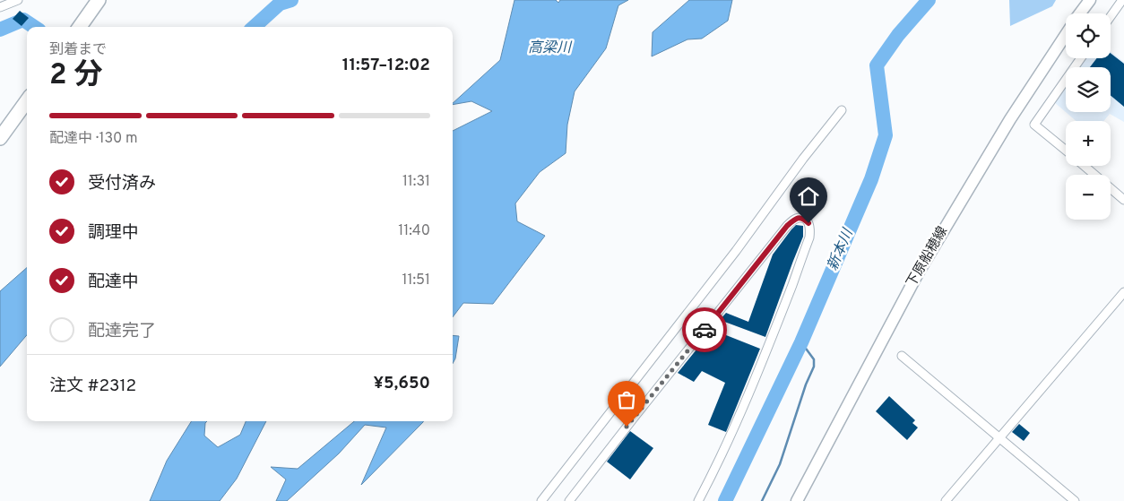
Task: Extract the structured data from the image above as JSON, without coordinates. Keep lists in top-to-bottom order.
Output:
{
  "streets": {
    "main road": ["下原船穂線"]
  },
  "water": ["高梁川", "新本川"],
  "page": {
    "map_buttons": ["+", "−"],
    "heading": ["2 分", "到着まで", "11:57–12:02"],
    "panel": ["注文 #2312", "¥5,650"],
    "bar": "配達中 · 130 m",
    "list": [
      ["受付済み", "11:31"],
      ["調理中", "11:40"],
      ["配達中", "11:51"],
      "配達完了"
    ]
  }
}
